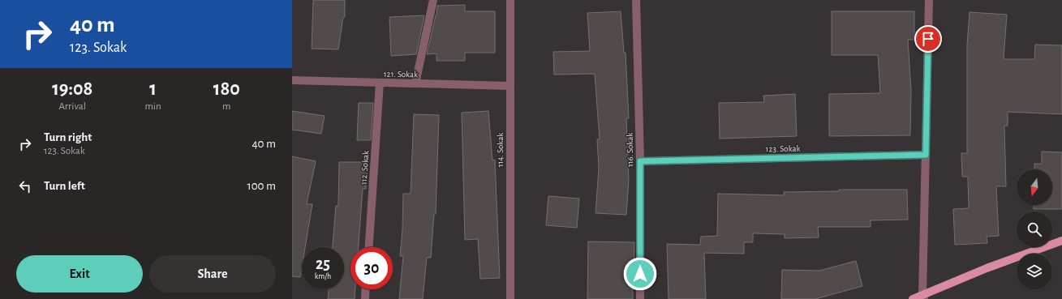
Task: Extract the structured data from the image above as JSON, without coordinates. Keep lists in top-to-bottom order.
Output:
{
  "streets": {
    "street": [
      "121. Sokak",
      "123. Sokak",
      "114. Sokak",
      "116. Sokak",
      "112. Sokak"
    ]
  },
  "crossings": [
    ["121. Sokak", "114. Sokak"],
    ["121. Sokak", "112. Sokak"],
    ["123. Sokak", "116. Sokak"]
  ],
  "north": "bottom",
  "page": {
    "turn": ["40 m", "123. Sokak"],
    "eta": [
      "19:08",
      "Arrival",
      "1",
      "min",
      "180",
      "m"
    ],
    "list": [
      {
        "name": "Turn right",
        "note": "123. Sokak",
        "value": "40 m"
      },
      {
        "name": "Turn left",
        "value": "100 m"
      }
    ],
    "speed": "25 km/h",
    "limit": "30",
    "buttons": ["Exit", "Share"]
  }
}
